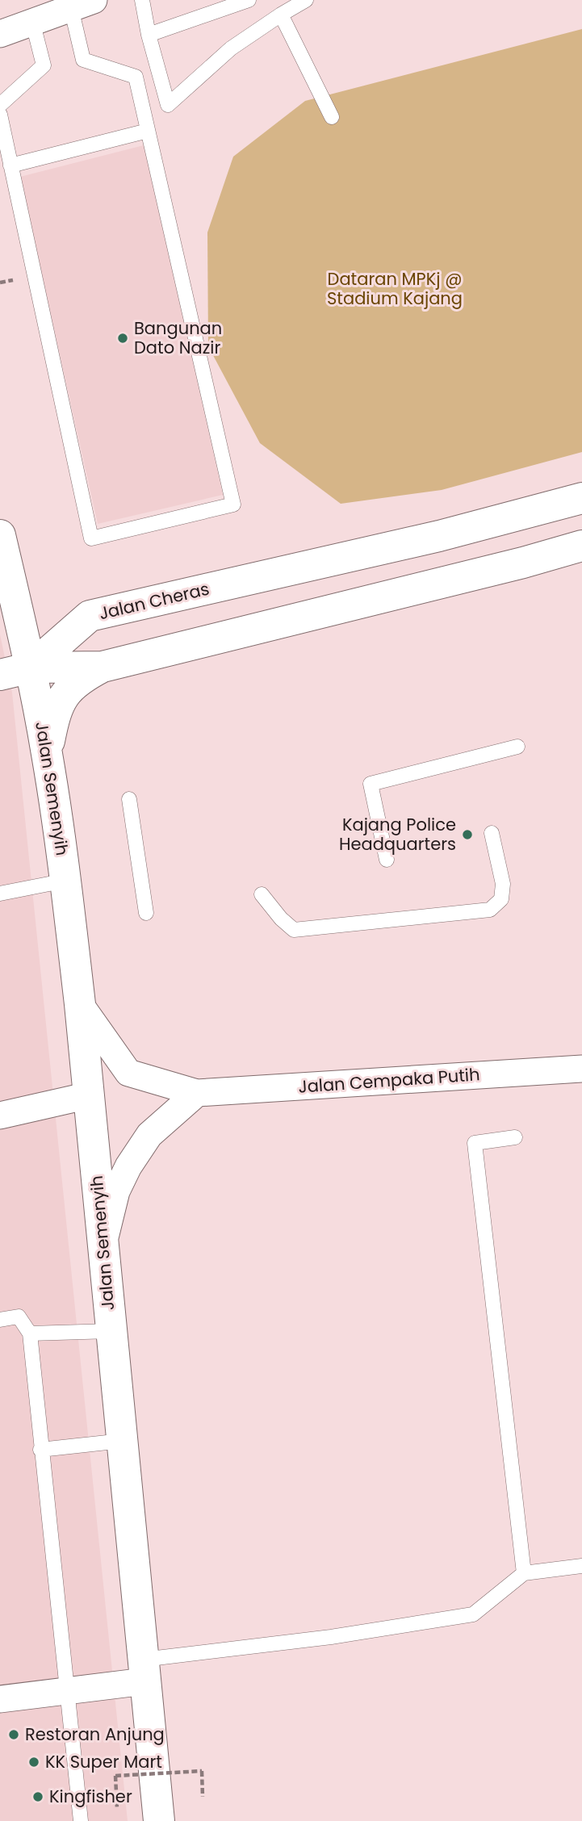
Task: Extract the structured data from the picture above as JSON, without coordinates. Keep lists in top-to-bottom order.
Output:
{
  "streets": {
    "main road": ["Jalan Cheras", "Jalan Semenyih"],
    "street": ["Jalan Cempaka Putih"]
  },
  "crossings": [
    ["Jalan Cheras", "Jalan Semenyih"],
    ["Jalan Semenyih", "Jalan Cempaka Putih"]
  ],
  "parks": ["Dataran MPKj @ Stadium Kajang"],
  "places": [
    "Bangunan Dato Nazir",
    "Kajang Police Headquarters",
    "Restoran Anjung",
    "KK Super Mart",
    "Kingfisher"
  ]
}
